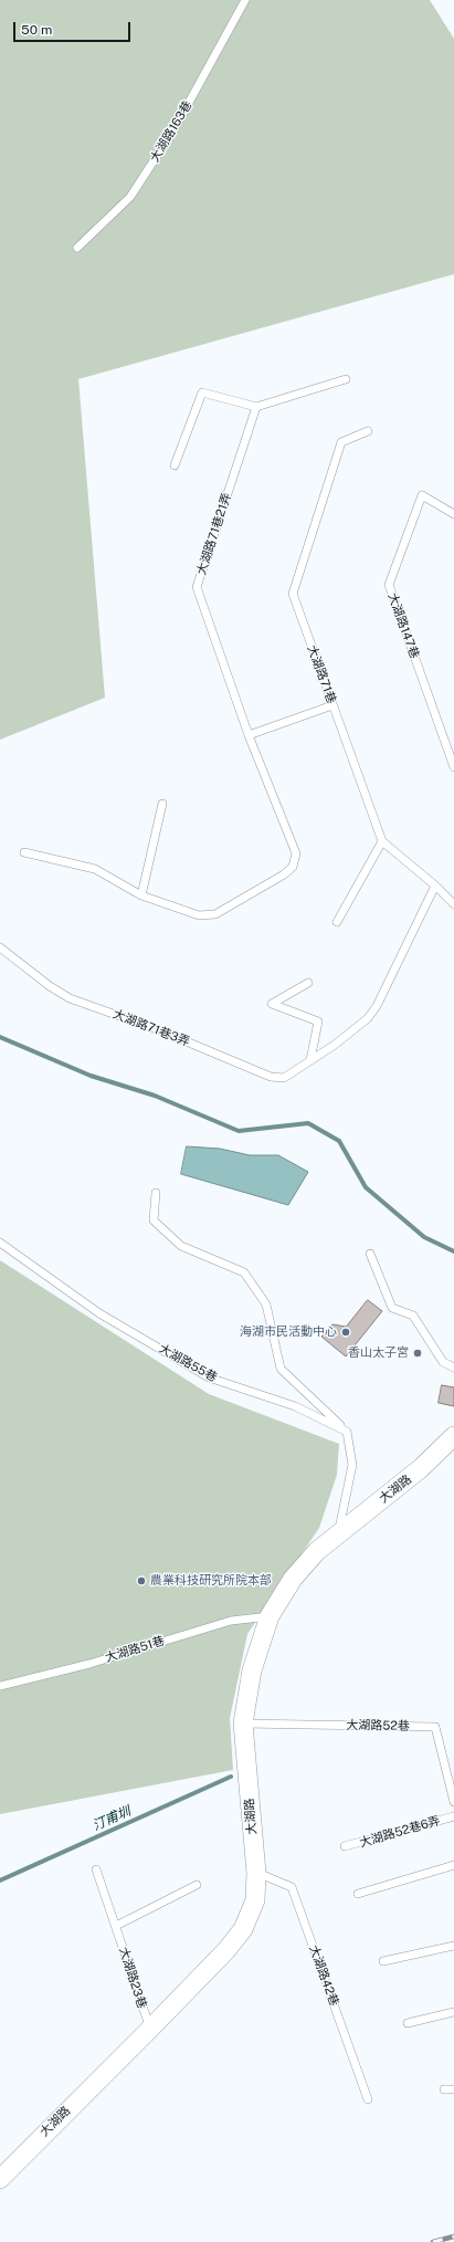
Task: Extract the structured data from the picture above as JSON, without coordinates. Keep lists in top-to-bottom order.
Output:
{
  "streets": {
    "street": ["大湖路"],
    "lane": [
      "大湖路163巷",
      "大湖路71巷21弄",
      "大湖路147巷",
      "大湖路71巷",
      "大湖路71巷3弄",
      "大湖路55巷",
      "大湖路51巷",
      "大湖路52巷",
      "大湖路52巷6弄",
      "大湖路42巷",
      "大湖路23巷"
    ]
  },
  "crossings": [
    ["大湖路", "大湖路51巷"],
    ["大湖路", "大湖路52巷"],
    ["大湖路", "大湖路42巷"],
    ["大湖路", "大湖路23巷"]
  ],
  "water": ["汀甫圳"],
  "places": ["海湖市民活動中心", "香山太子宮", "農業科技研究所院本部"],
  "scale_bar": "50 m"
}
